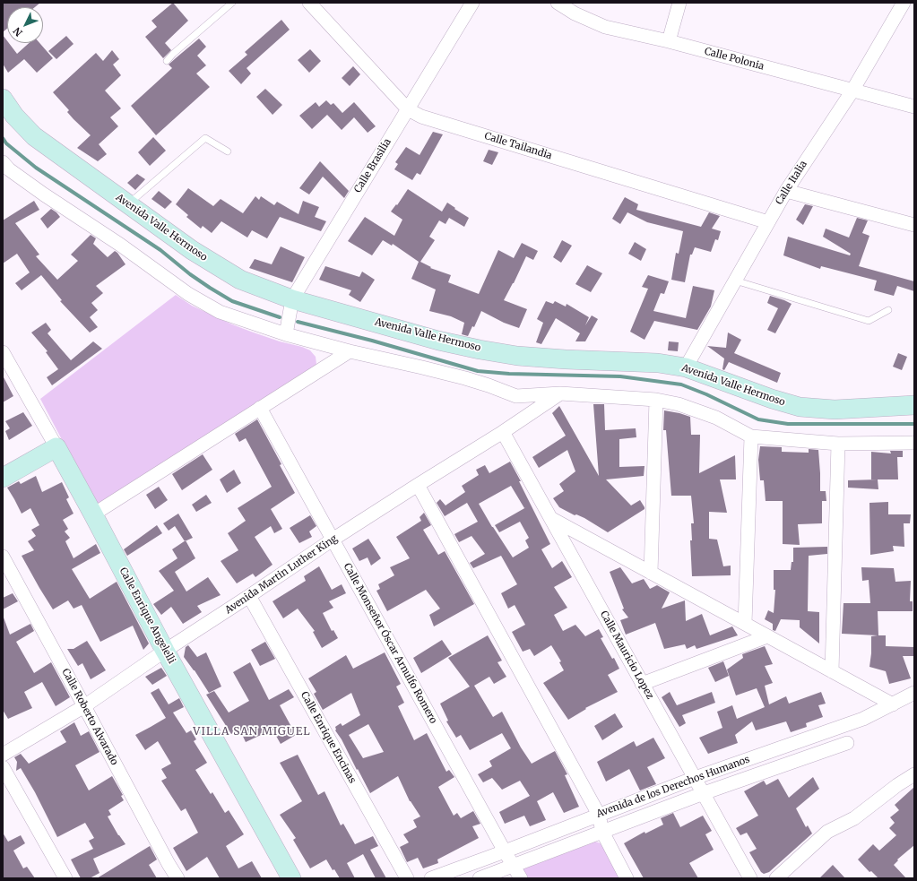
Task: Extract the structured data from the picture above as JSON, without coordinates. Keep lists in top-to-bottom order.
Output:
{
  "streets": {
    "street": [
      "Calle Polonia",
      "Calle Tailandia",
      "Calle Brasilia",
      "Calle Italia",
      "Avenida Valle Hermoso",
      "Avenida Martin Luther King",
      "Calle Enrique Angelelli",
      "Calle Monseñor Óscar Arnulfo Romero",
      "Calle Mauricio Lopez",
      "Calle Roberto Alvarado",
      "Calle Enrique Encinas",
      "Avenida de los Derechos Humanos"
    ]
  },
  "crossings": [
    ["Calle Polonia", "Calle Italia"],
    ["Calle Tailandia", "Calle Brasilia"],
    ["Calle Tailandia", "Calle Italia"],
    ["Calle Brasilia", "Avenida Valle Hermoso"],
    ["Calle Italia", "Avenida Valle Hermoso"],
    ["Avenida Martin Luther King", "Calle Enrique Angelelli"],
    ["Avenida Martin Luther King", "Calle Monseñor Óscar Arnulfo Romero"],
    ["Avenida Martin Luther King", "Calle Mauricio Lopez"],
    ["Avenida Martin Luther King", "Calle Roberto Alvarado"],
    ["Avenida Martin Luther King", "Calle Enrique Encinas"],
    ["Calle Monseñor Óscar Arnulfo Romero", "Avenida de los Derechos Humanos"],
    ["Calle Mauricio Lopez", "Avenida de los Derechos Humanos"]
  ],
  "districts": ["VILLA SAN MIGUEL"],
  "north": "bottom left"
}
